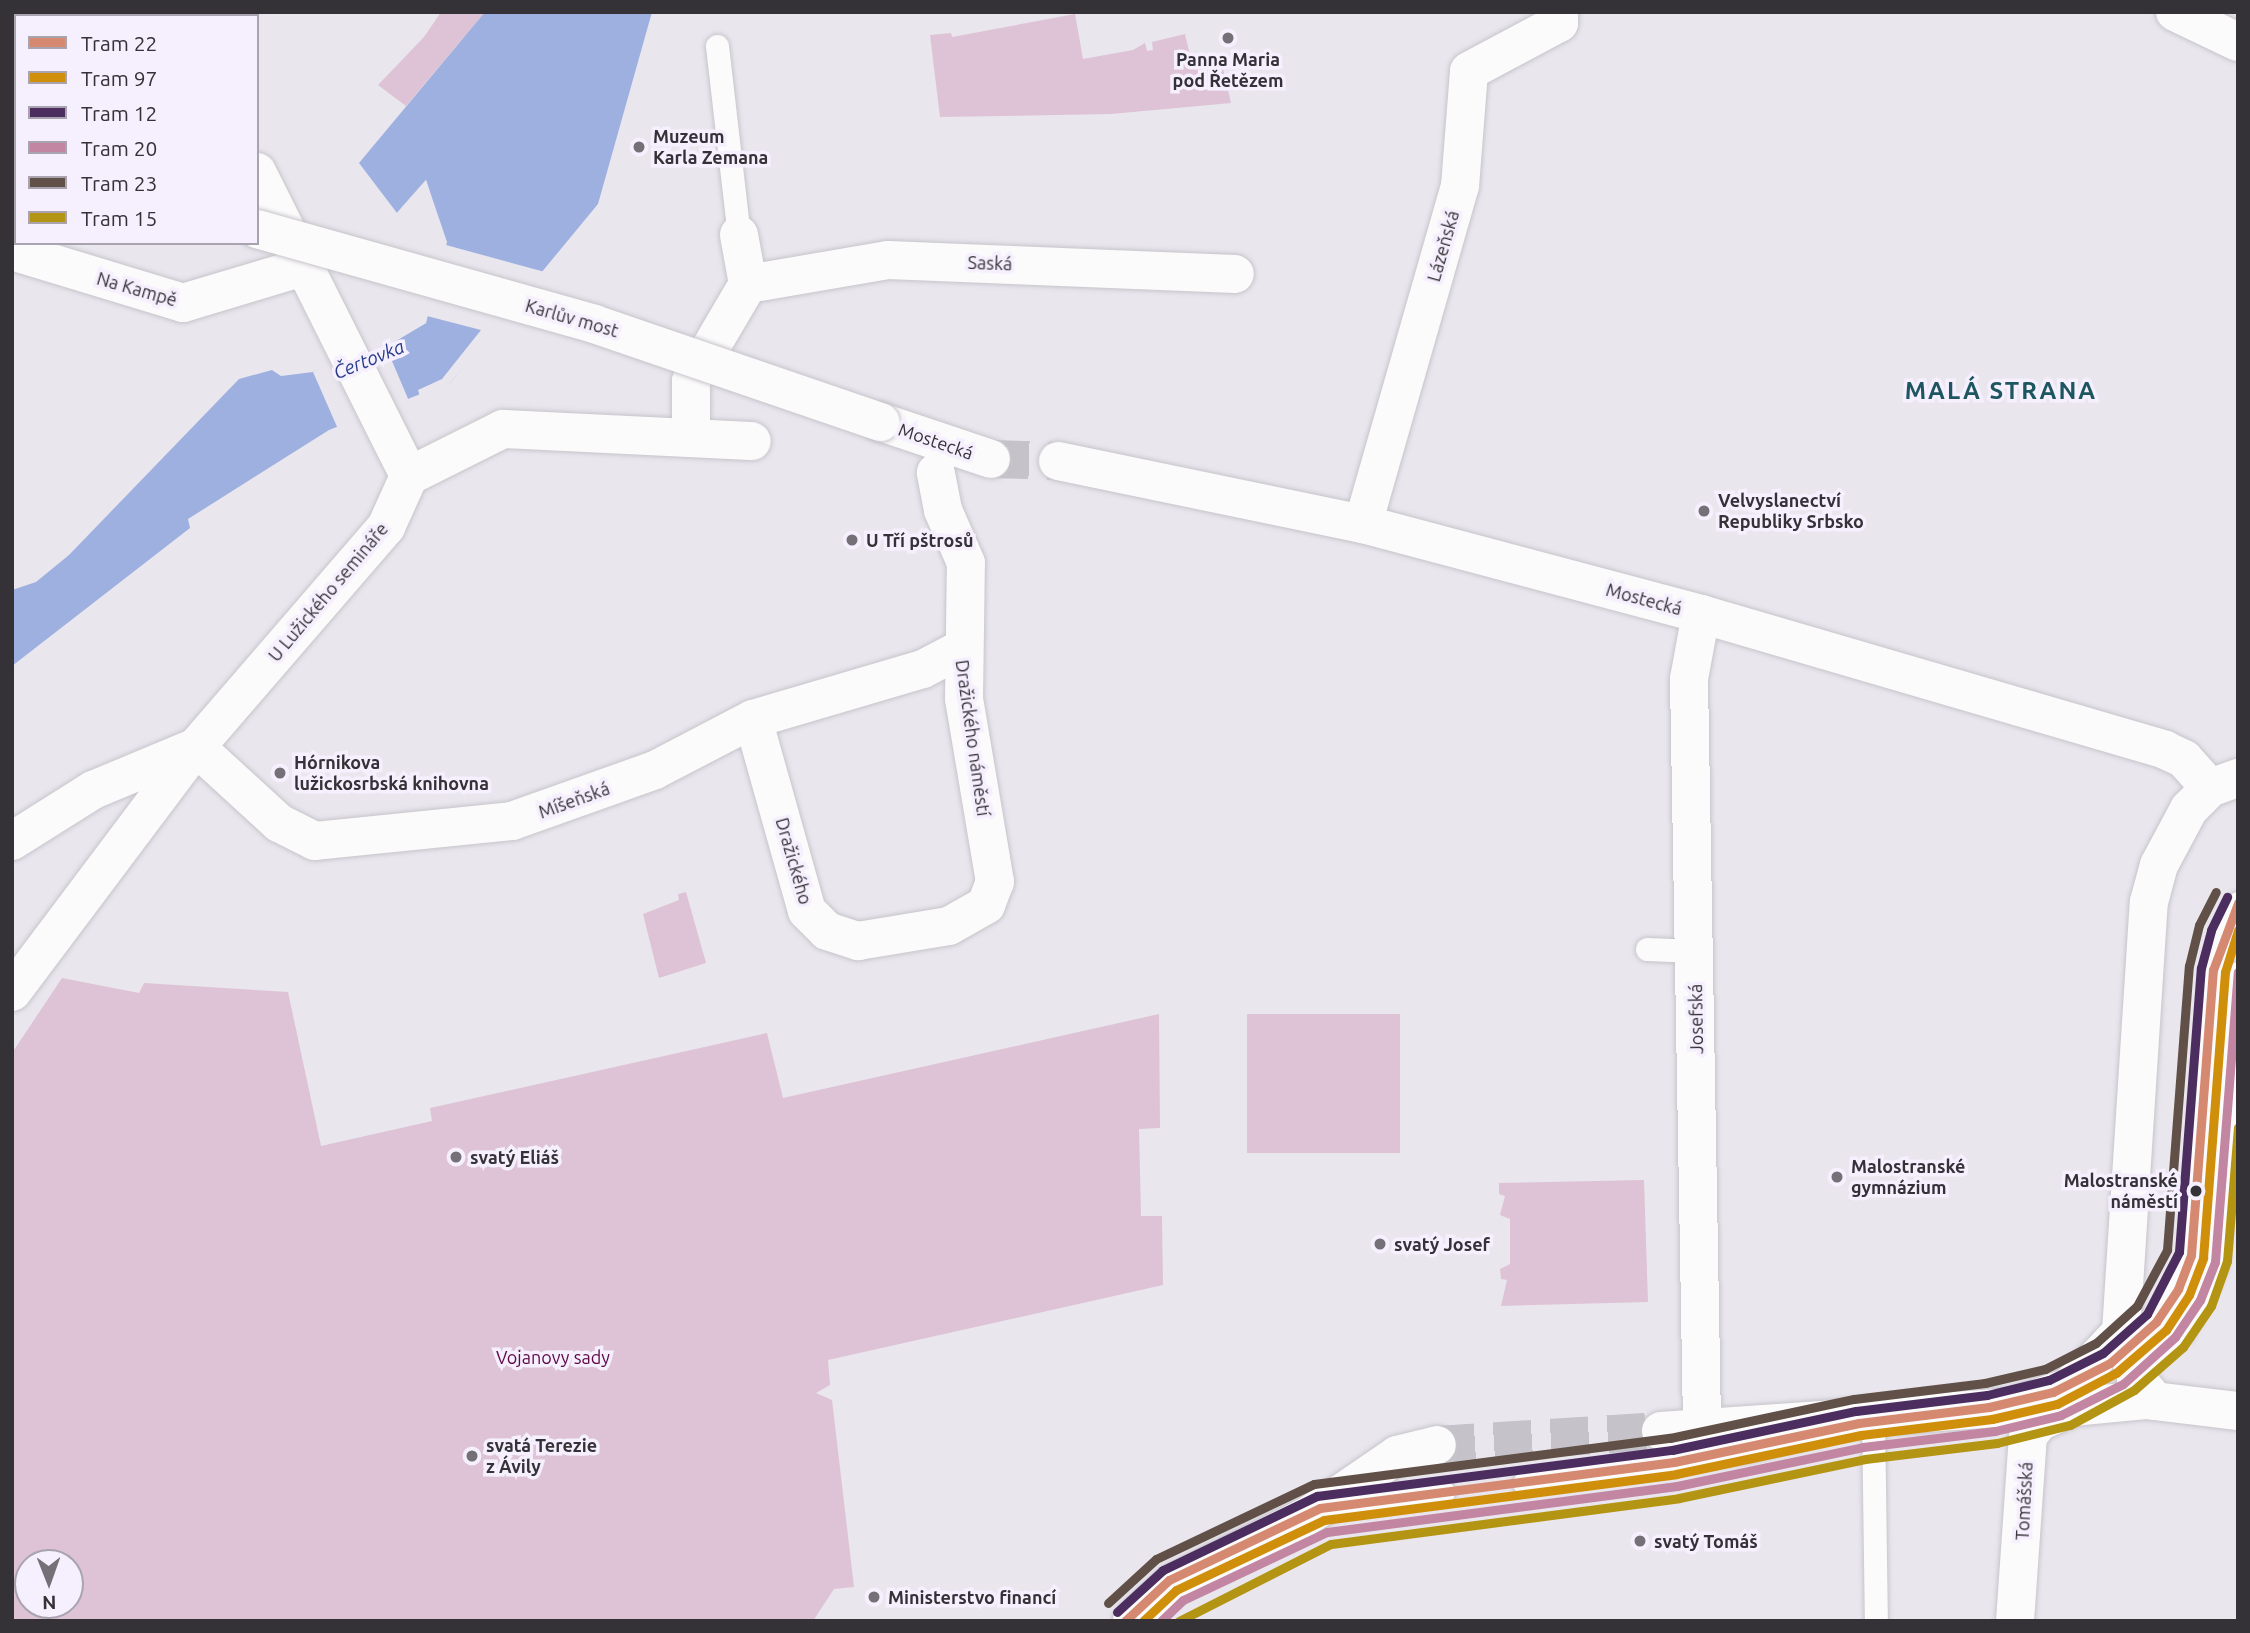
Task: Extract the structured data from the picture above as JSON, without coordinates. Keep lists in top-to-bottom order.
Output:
{
  "streets": {
    "street": [
      "Lázeňská",
      "Saská",
      "Na Kampě",
      "Karlův most",
      "Mostecká",
      "U Lužického semináře",
      "Dražického náměstí",
      "Míšeňská",
      "Dražického",
      "Josefská",
      "Tomášská"
    ]
  },
  "crossings": [
    ["Lázeňská", "Mostecká"],
    ["Karlův most", "Mostecká"],
    ["Mostecká", "Dražického náměstí"],
    ["Mostecká", "Josefská"],
    ["U Lužického semináře", "Míšeňská"],
    ["Dražického náměstí", "Míšeňská"],
    ["Dražického náměstí", "Dražického"],
    ["Míšeňská", "Dražického"]
  ],
  "districts": ["MALÁ STRANA"],
  "water": ["Čertovka"],
  "parks": ["Vojanovy sady"],
  "places": [
    "Panna Maria pod Řetězem",
    "Muzeum Karla Zemana",
    "Velvyslanectví Republiky Srbsko",
    "U Tří pštrosů",
    "Hórnikova lužickosrbská knihovna",
    "svatý Eliáš",
    "Malostranské gymnázium",
    "Malostranské náměstí",
    "svatý Josef",
    "svatá Terezie z Ávily",
    "svatý Tomáš",
    "Ministerstvo financí"
  ],
  "lines": [
    "tram line 23",
    "tram line 12",
    "tram line 22",
    "tram line 97",
    "tram line 20",
    "tram line 15"
  ],
  "legend": [
    "Tram 22",
    "Tram 97",
    "Tram 12",
    "Tram 20",
    "Tram 23",
    "Tram 15"
  ],
  "north": "bottom"
}
